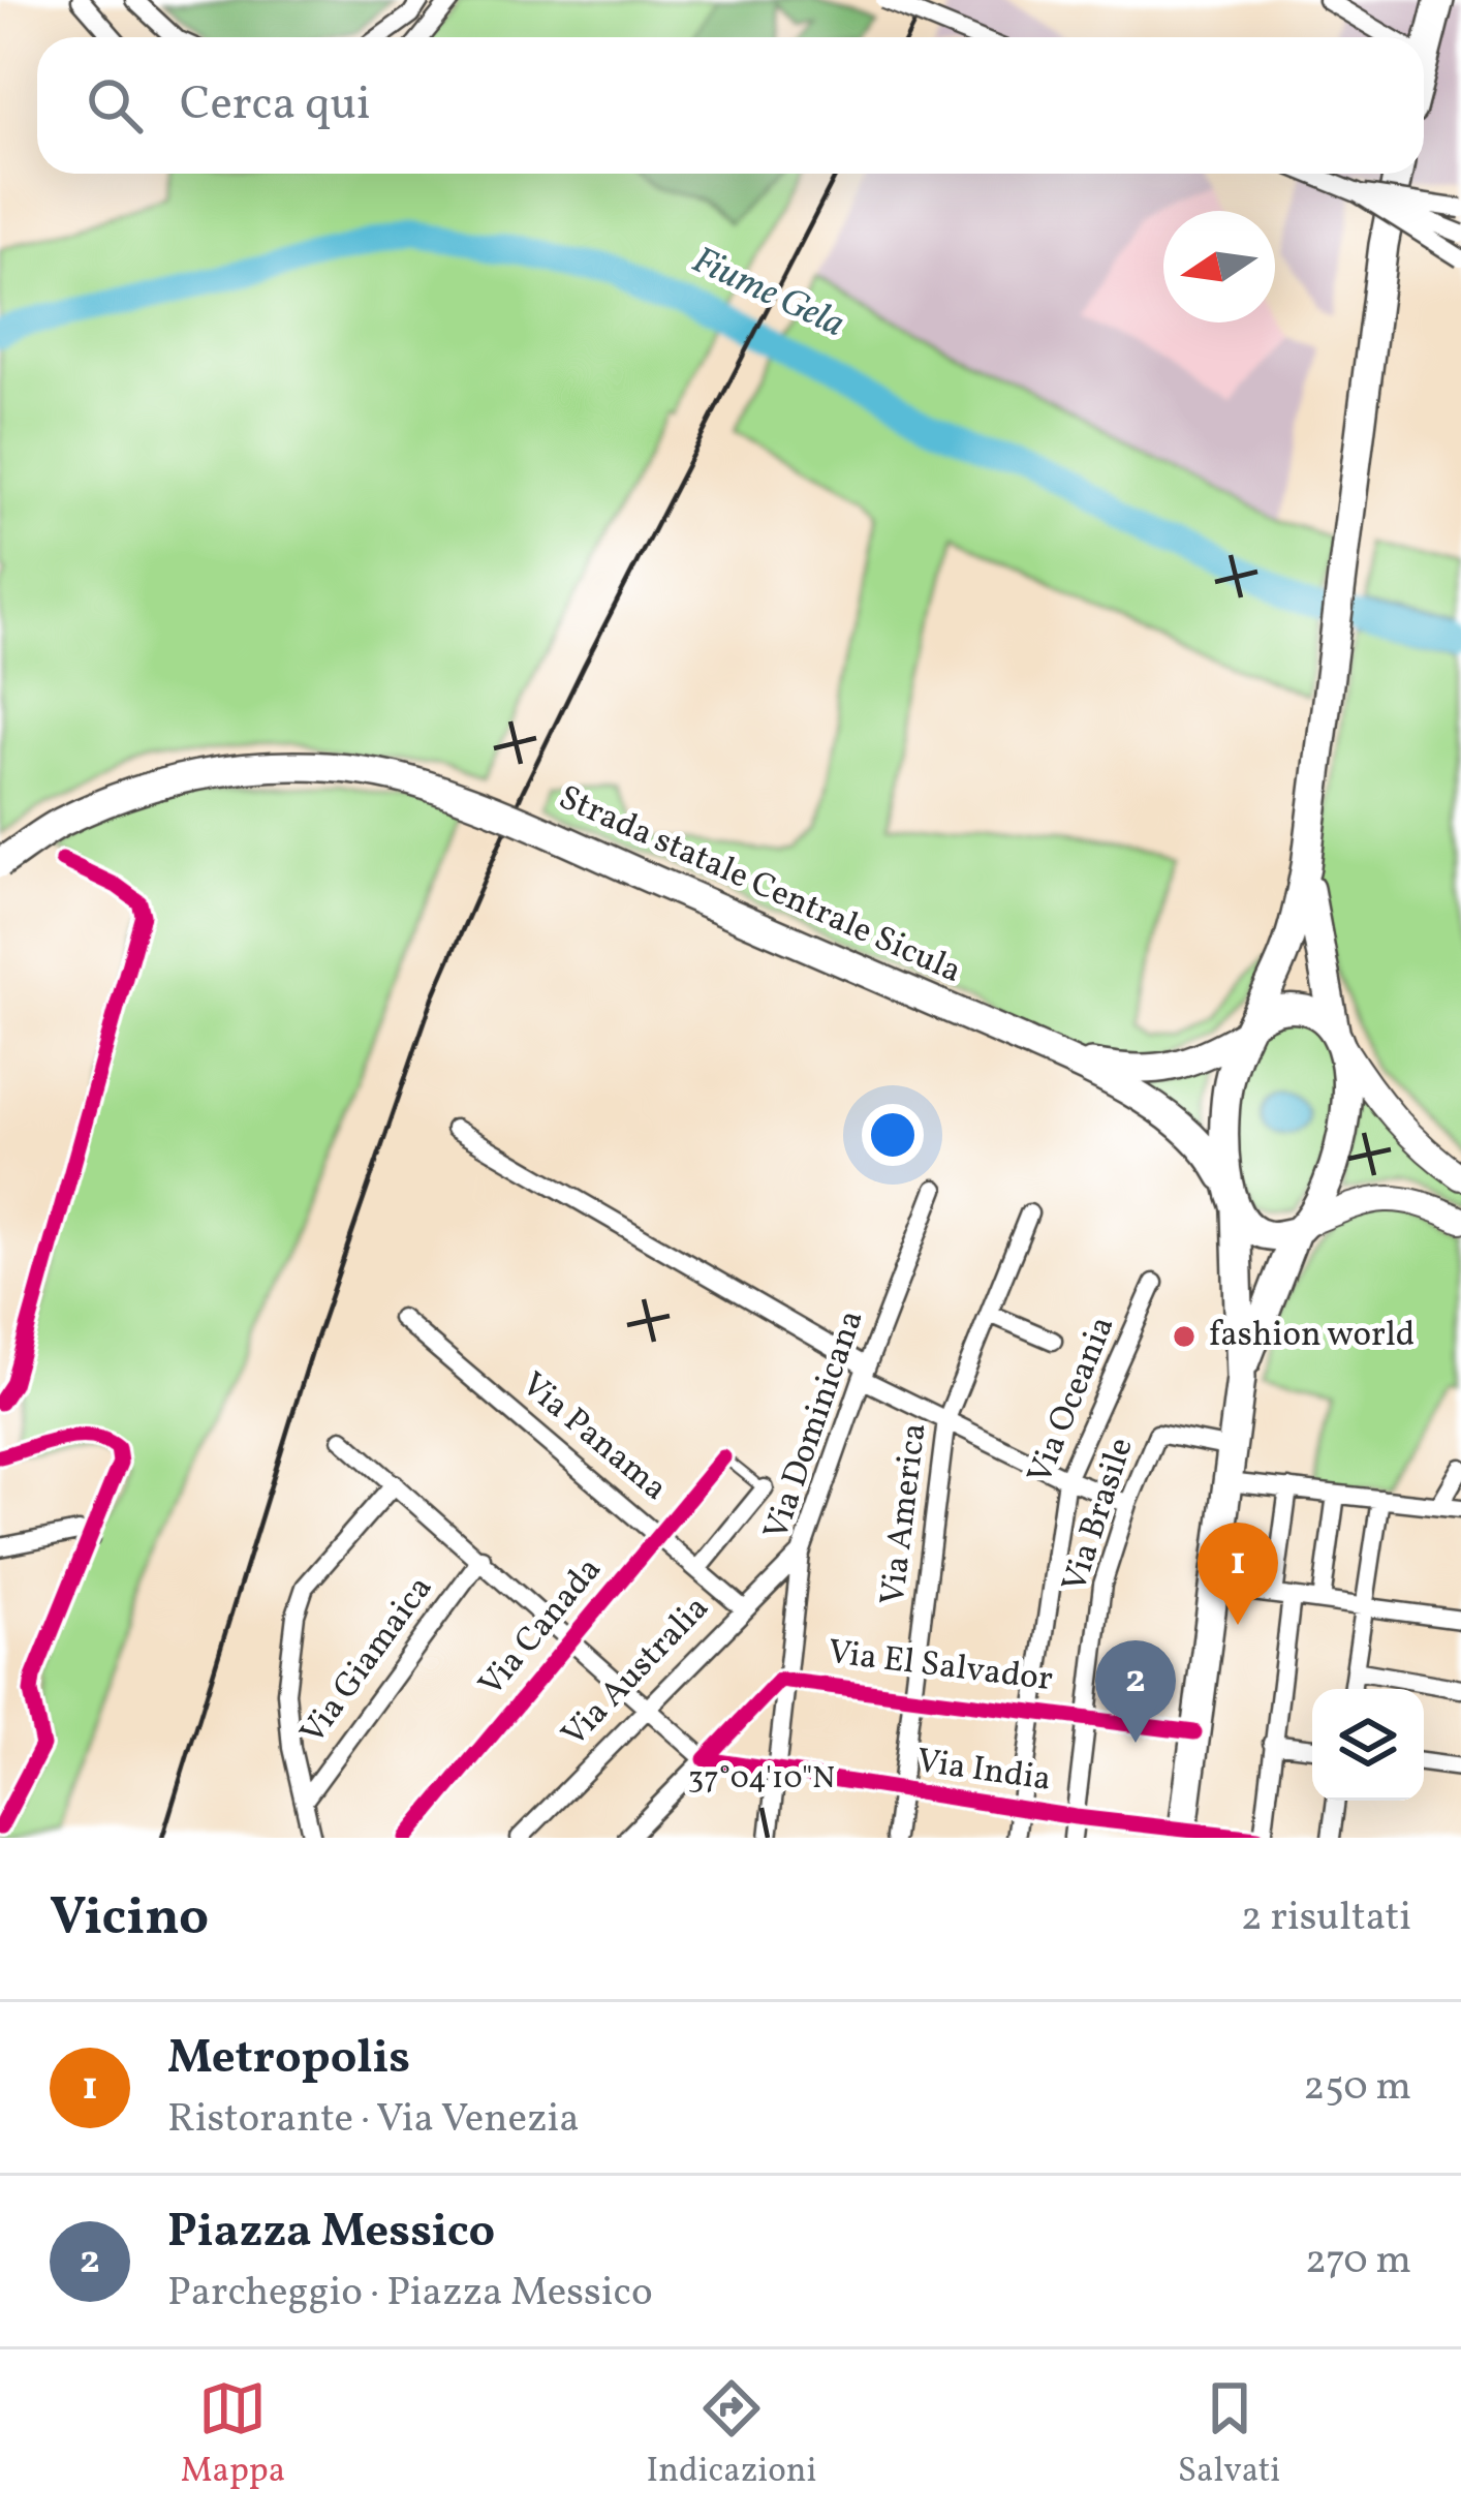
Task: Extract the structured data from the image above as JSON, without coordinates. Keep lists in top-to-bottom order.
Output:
{
  "streets": {
    "main road": ["Strada statale Centrale Sicula"],
    "street": [
      "Via Oceania",
      "Via Dominicana",
      "Via Panama",
      "Via America",
      "Via Brasile",
      "Via Canada",
      "Via Giamaica",
      "Via El Salvador",
      "Via Australia",
      "Via India"
    ]
  },
  "crossings": [
    ["Via Oceania", "Via El Salvador"],
    ["Via Oceania", "Via India"],
    ["Via Dominicana", "Via El Salvador"],
    ["Via Dominicana", "Via Australia"],
    ["Via Dominicana", "Via India"],
    ["Via Panama", "Via Canada"],
    ["Via Panama", "Via Australia"],
    ["Via America", "Via El Salvador"],
    ["Via America", "Via India"],
    ["Via Brasile", "Via El Salvador"],
    ["Via Brasile", "Via India"]
  ],
  "water": ["Fiume Gela"],
  "places": ["fashion world"],
  "north": "left",
  "page": {
    "search": "Cerca qui",
    "pins": ["1", "2"],
    "heading": ["Vicino", "2 risultati"],
    "list": [
      {
        "mark": "1",
        "name": "Metropolis",
        "note": "Ristorante · Via Venezia",
        "value": "250 m"
      },
      {
        "mark": "2",
        "name": "Piazza Messico",
        "note": "Parcheggio · Piazza Messico",
        "value": "270 m"
      }
    ],
    "nav": ["Mappa", "Indicazioni", "Salvati"]
  },
  "coordinates": ["37°04'10\"N"]
}
